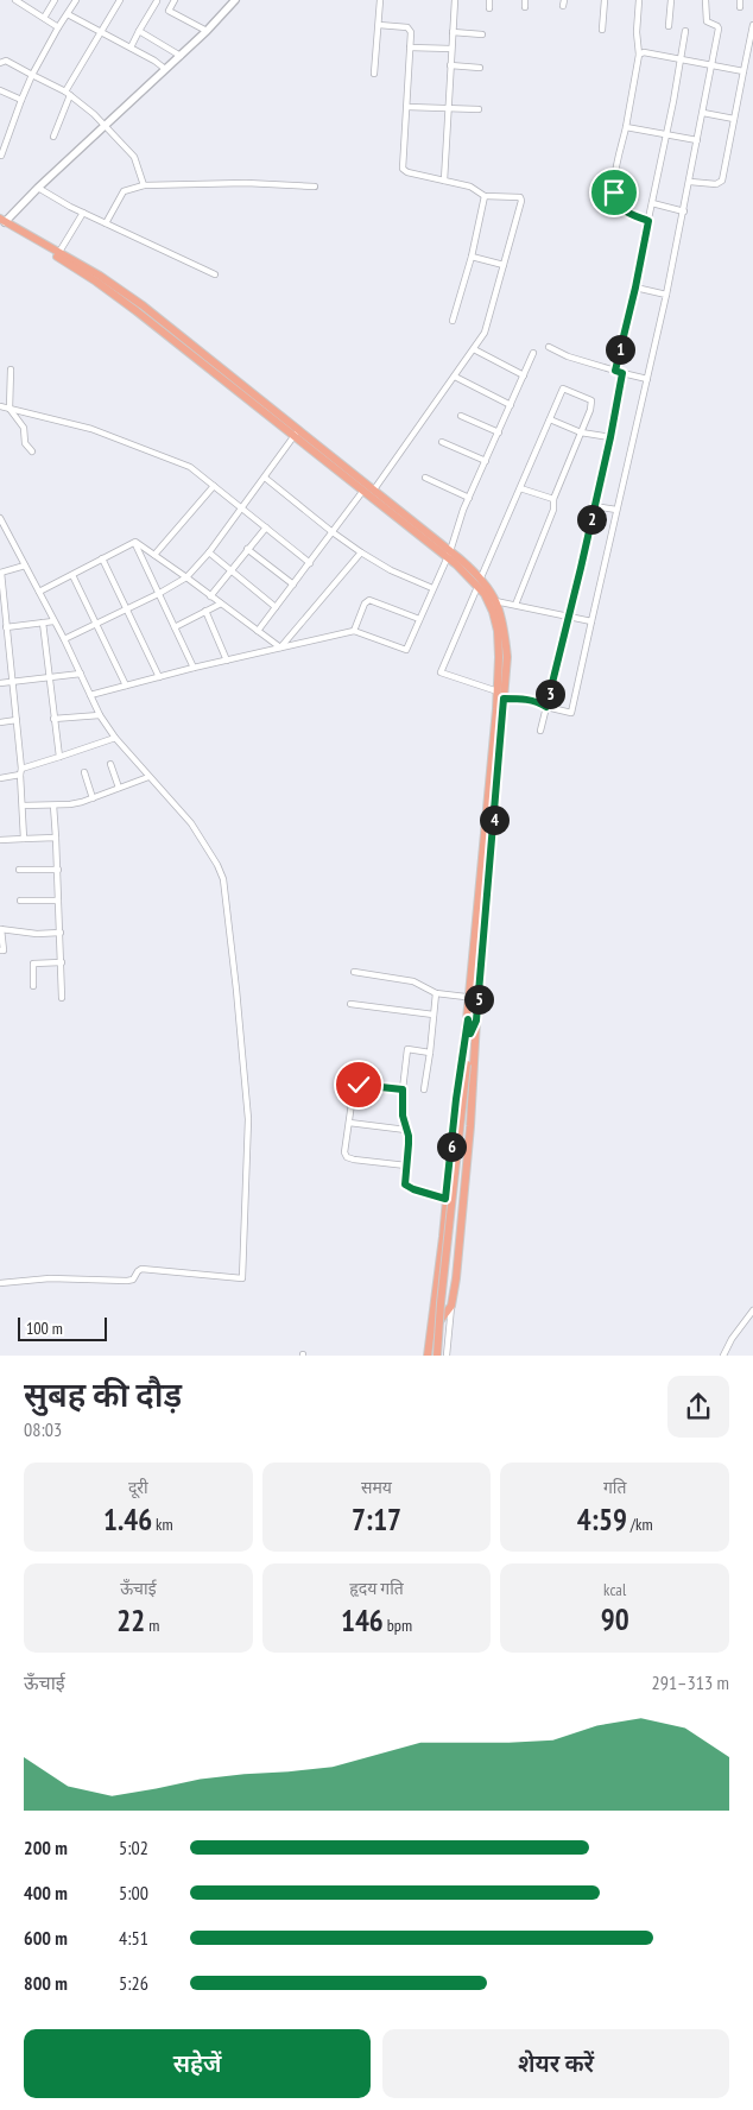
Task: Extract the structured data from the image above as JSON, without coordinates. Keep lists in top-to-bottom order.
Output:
{
  "scale_bar": "100 m",
  "page": {
    "pins": [
      "1",
      "2",
      "3",
      "4",
      "5",
      "6"
    ],
    "scale": "100 m",
    "heading": ["सुबह की दौड़", "08:03"],
    "stats": [
      ["दूरी", "1.46 km"],
      ["समय", "7:17"],
      ["गति", "4:59 /km"],
      ["ऊँचाई", "22 m"],
      ["हृदय गति", "146 bpm"],
      ["kcal", "90"]
    ],
    "chart": ["ऊँचाई", "291–313 m"],
    "list": [
      {
        "name": "200 m",
        "note": "5:02"
      },
      {
        "name": "400 m",
        "note": "5:00"
      },
      {
        "name": "600 m",
        "note": "4:51"
      },
      {
        "name": "800 m",
        "note": "5:26"
      }
    ],
    "buttons": ["सहेजें", "शेयर करें"]
  }
}
